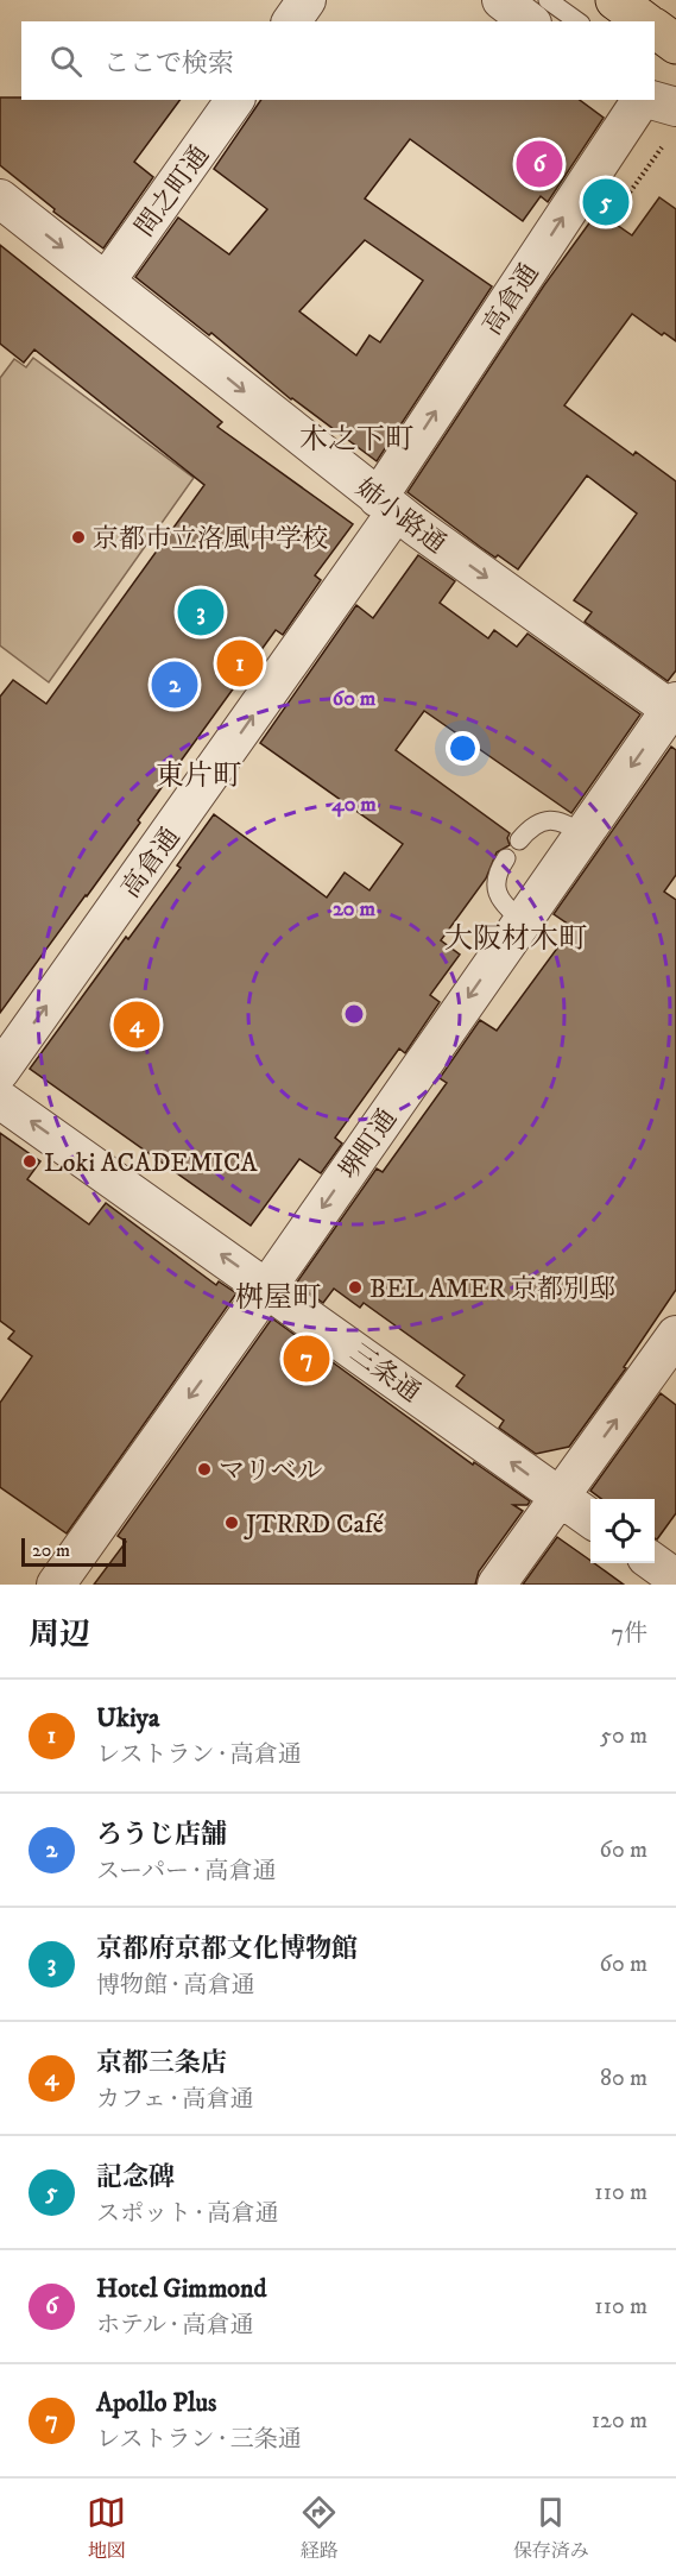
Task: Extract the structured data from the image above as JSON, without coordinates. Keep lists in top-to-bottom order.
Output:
{
  "streets": {
    "street": [
      "間之町通",
      "高倉通",
      "姉小路通",
      "堺町通",
      "三条通"
    ]
  },
  "crossings": [
    ["間之町通", "姉小路通"],
    ["高倉通", "姉小路通"],
    ["姉小路通", "堺町通"],
    ["堺町通", "三条通"]
  ],
  "one_way": [
    "高倉通",
    "姉小路通",
    "堺町通",
    "三条通"
  ],
  "districts": [
    "木之下町",
    "東片町",
    "大阪材木町",
    "桝屋町"
  ],
  "places": [
    "京都市立洛風中学校",
    "Loki ACADEMICA",
    "BEL AMER 京都別邸",
    "マリベル",
    "JTRRD Café"
  ],
  "scale_bar": "20 m",
  "page": {
    "search": "ここで検索",
    "pins": [
      "6",
      "5",
      "3",
      "1",
      "2",
      "4",
      "7"
    ],
    "scale": "20 m",
    "heading": ["周辺", "7件"],
    "list": [
      {
        "mark": "1",
        "name": "Ukiya",
        "note": "レストラン · 高倉通",
        "value": "50 m"
      },
      {
        "mark": "2",
        "name": "ろうじ店舗",
        "note": "スーパー · 高倉通",
        "value": "60 m"
      },
      {
        "mark": "3",
        "name": "京都府京都文化博物館",
        "note": "博物館 · 高倉通",
        "value": "60 m"
      },
      {
        "mark": "4",
        "name": "京都三条店",
        "note": "カフェ · 高倉通",
        "value": "80 m"
      },
      {
        "mark": "5",
        "name": "記念碑",
        "note": "スポット · 高倉通",
        "value": "110 m"
      },
      {
        "mark": "6",
        "name": "Hotel Gimmond",
        "note": "ホテル · 高倉通",
        "value": "110 m"
      },
      {
        "mark": "7",
        "name": "Apollo Plus",
        "note": "レストラン · 三条通",
        "value": "120 m"
      }
    ],
    "nav": ["地図", "経路", "保存済み"]
  },
  "rings": ["60 m", "40 m", "20 m"]
}
